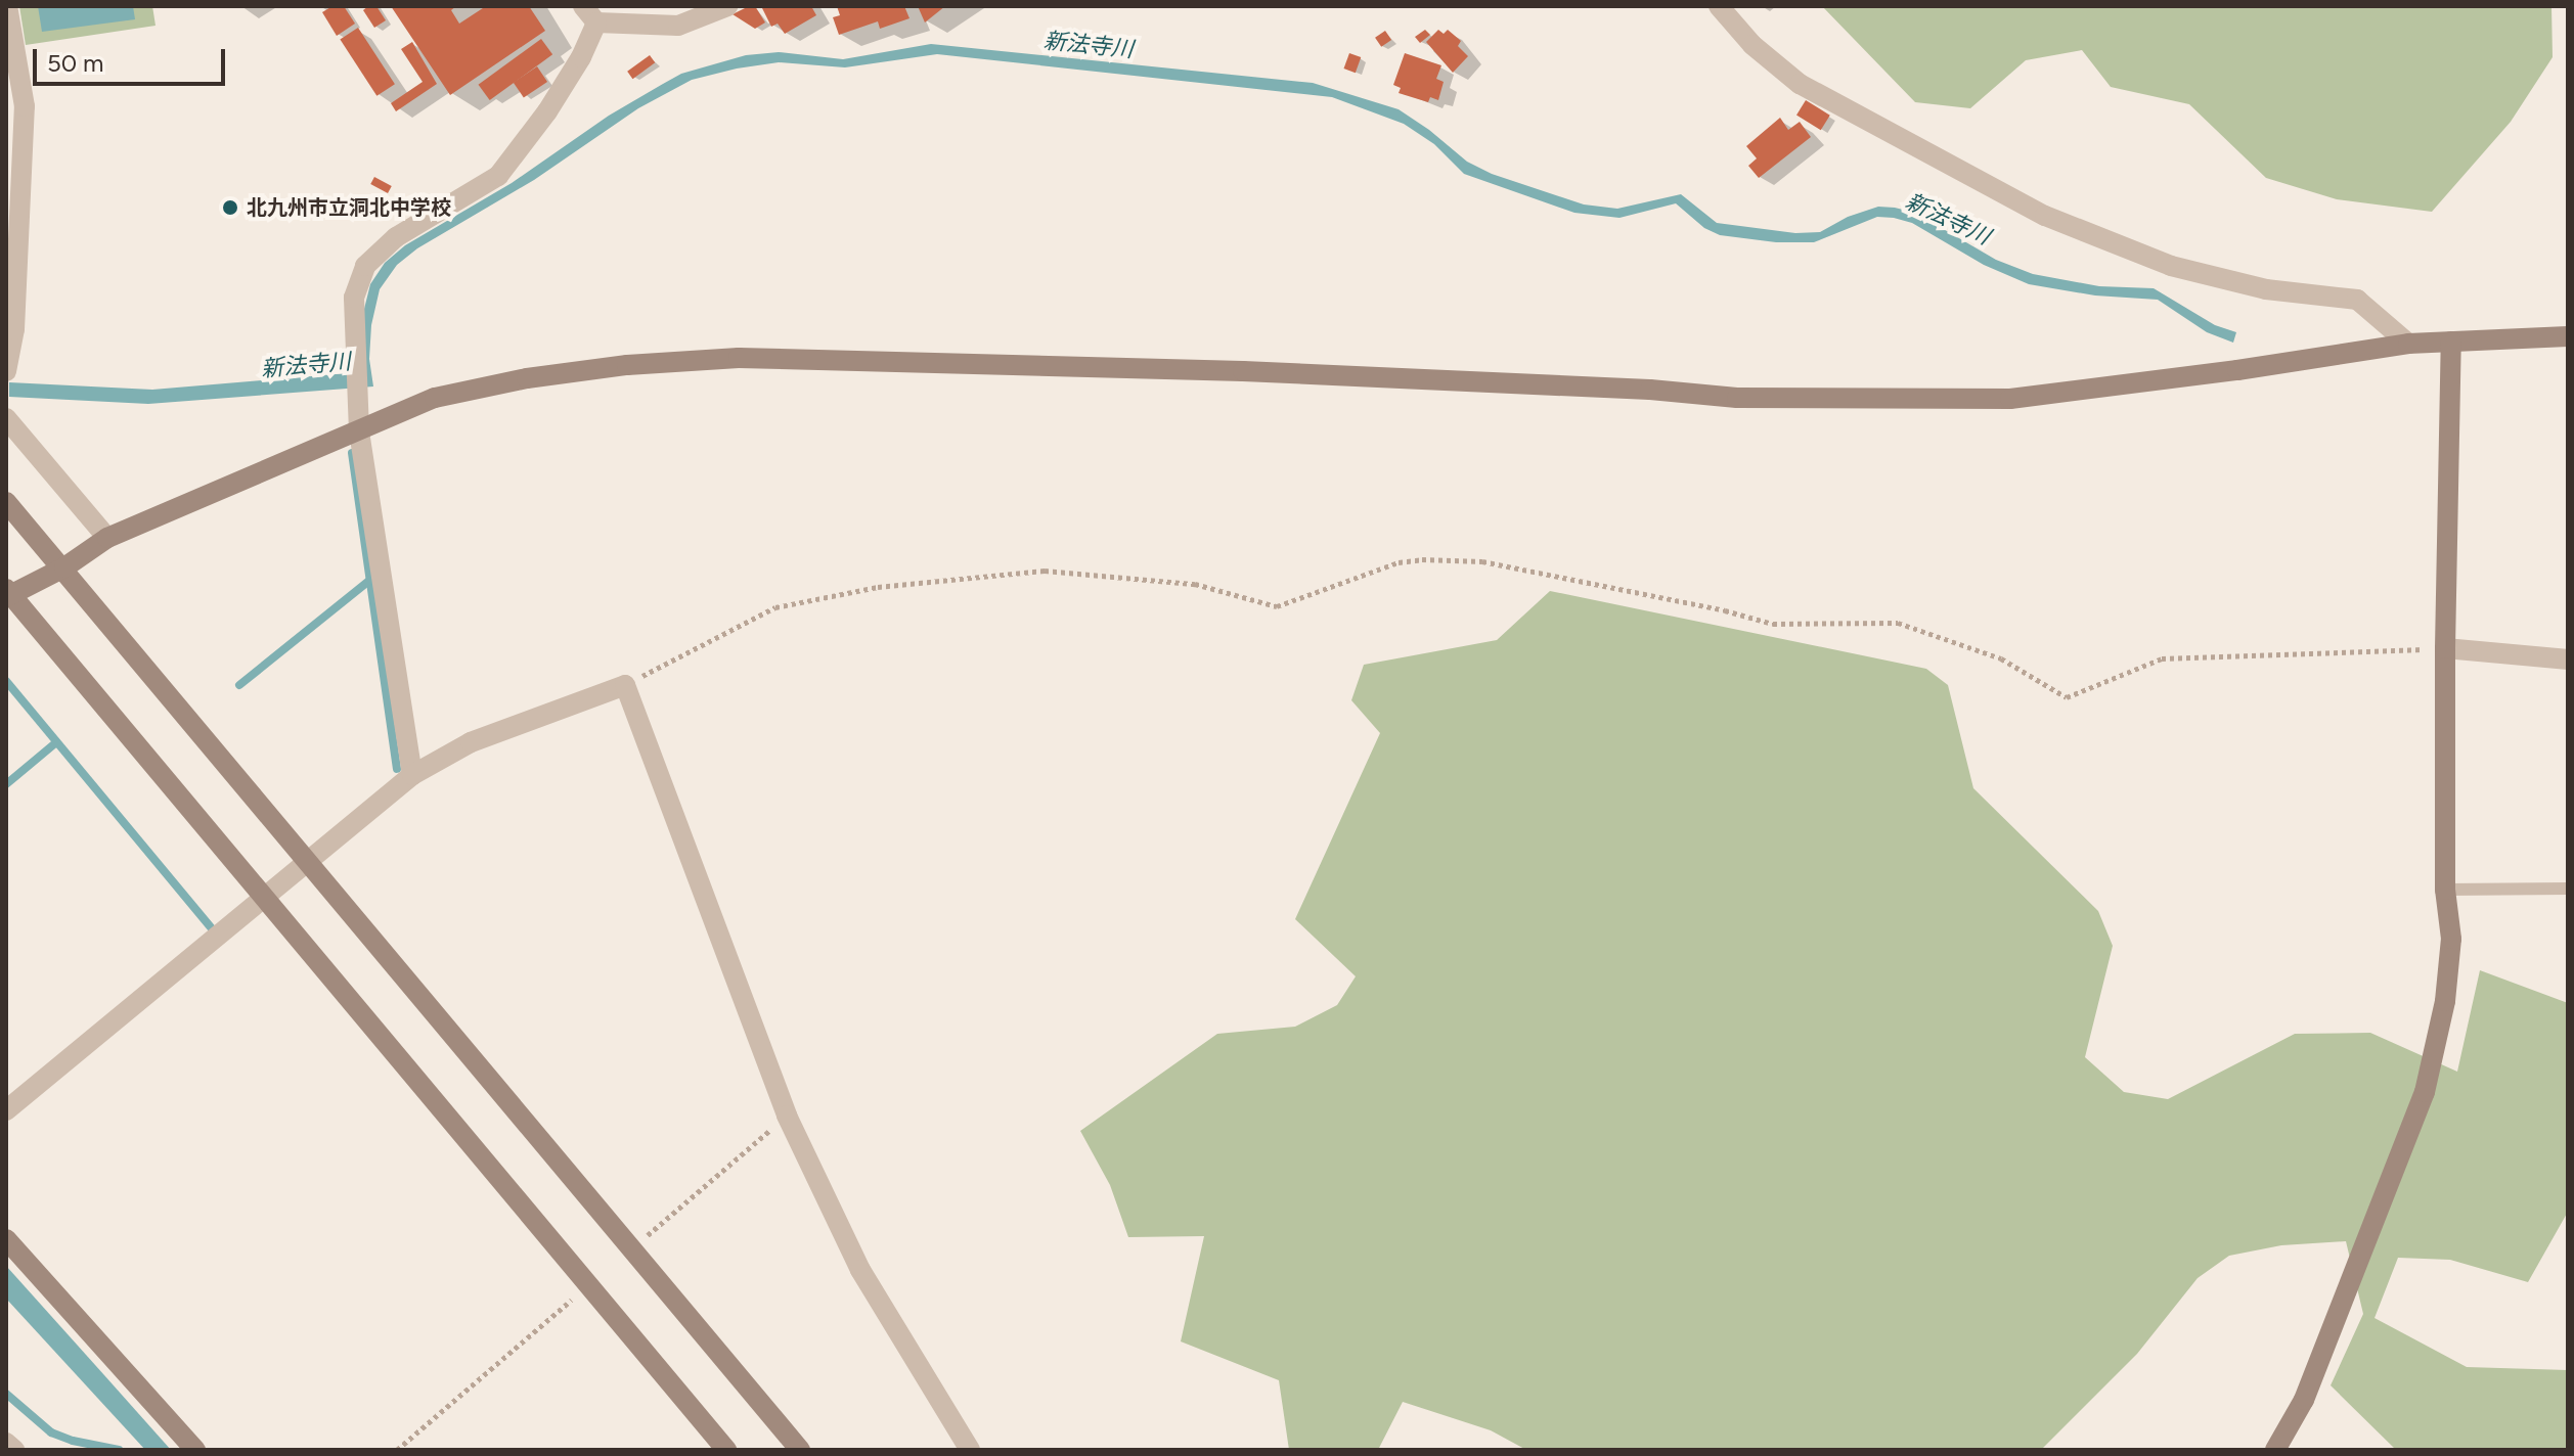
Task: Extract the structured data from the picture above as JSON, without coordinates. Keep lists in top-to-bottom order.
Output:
{
  "water": ["新法寺川"],
  "places": ["北九州市立洞北中学校"],
  "scale_bar": "50 m"
}
